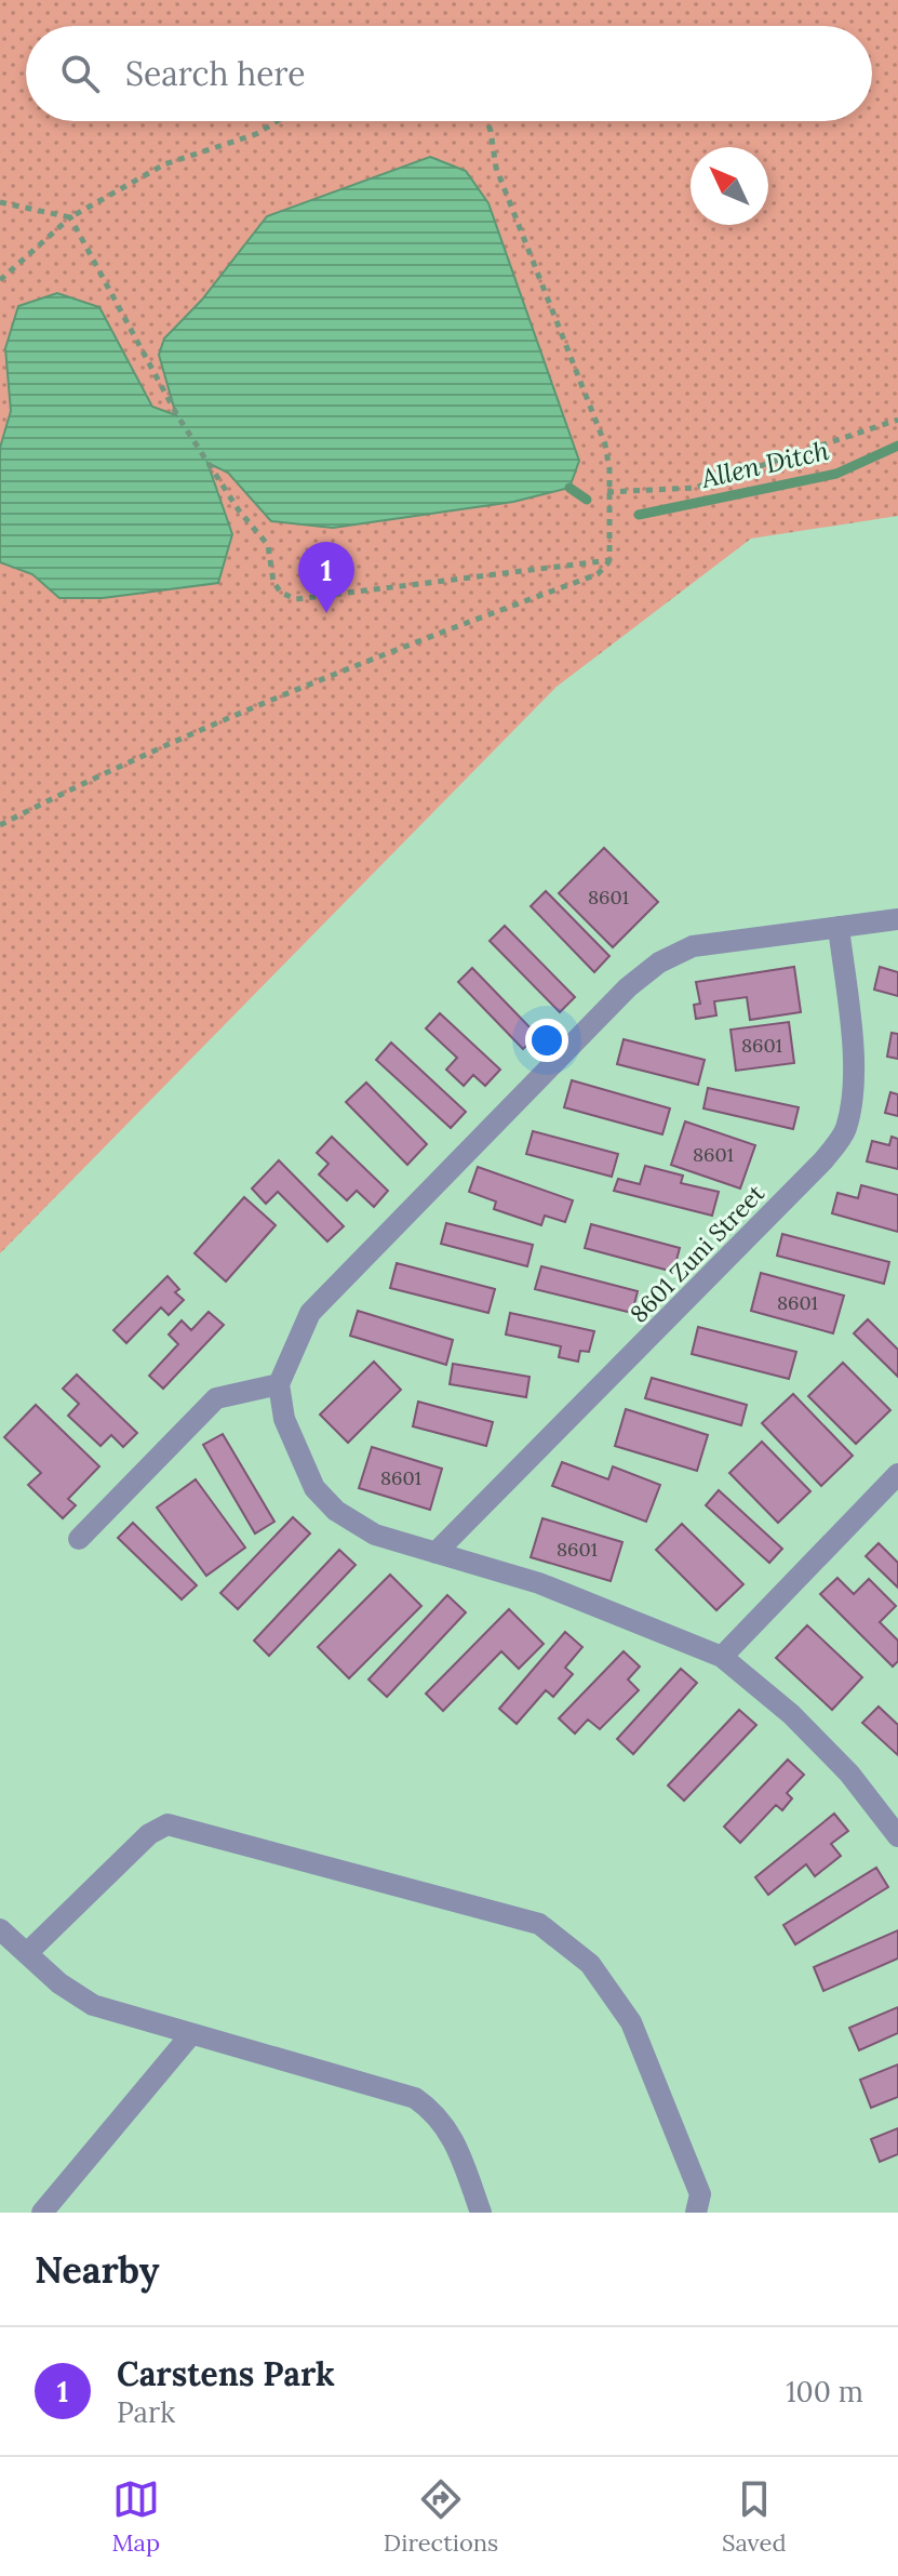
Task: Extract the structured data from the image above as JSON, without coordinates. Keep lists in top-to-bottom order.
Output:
{
  "streets": {
    "street": ["8601 Zuni Street"]
  },
  "water": ["Allen Ditch"],
  "house_numbers": [
    "8601",
    "8601",
    "8601",
    "8601",
    "8601",
    "8601"
  ],
  "north": "top left",
  "page": {
    "search": "Search here",
    "pins": "1",
    "heading": "Nearby",
    "list": [
      {
        "mark": "1",
        "name": "Carstens Park",
        "note": "Park",
        "value": "100 m"
      }
    ],
    "nav": ["Map", "Directions", "Saved"]
  }
}
